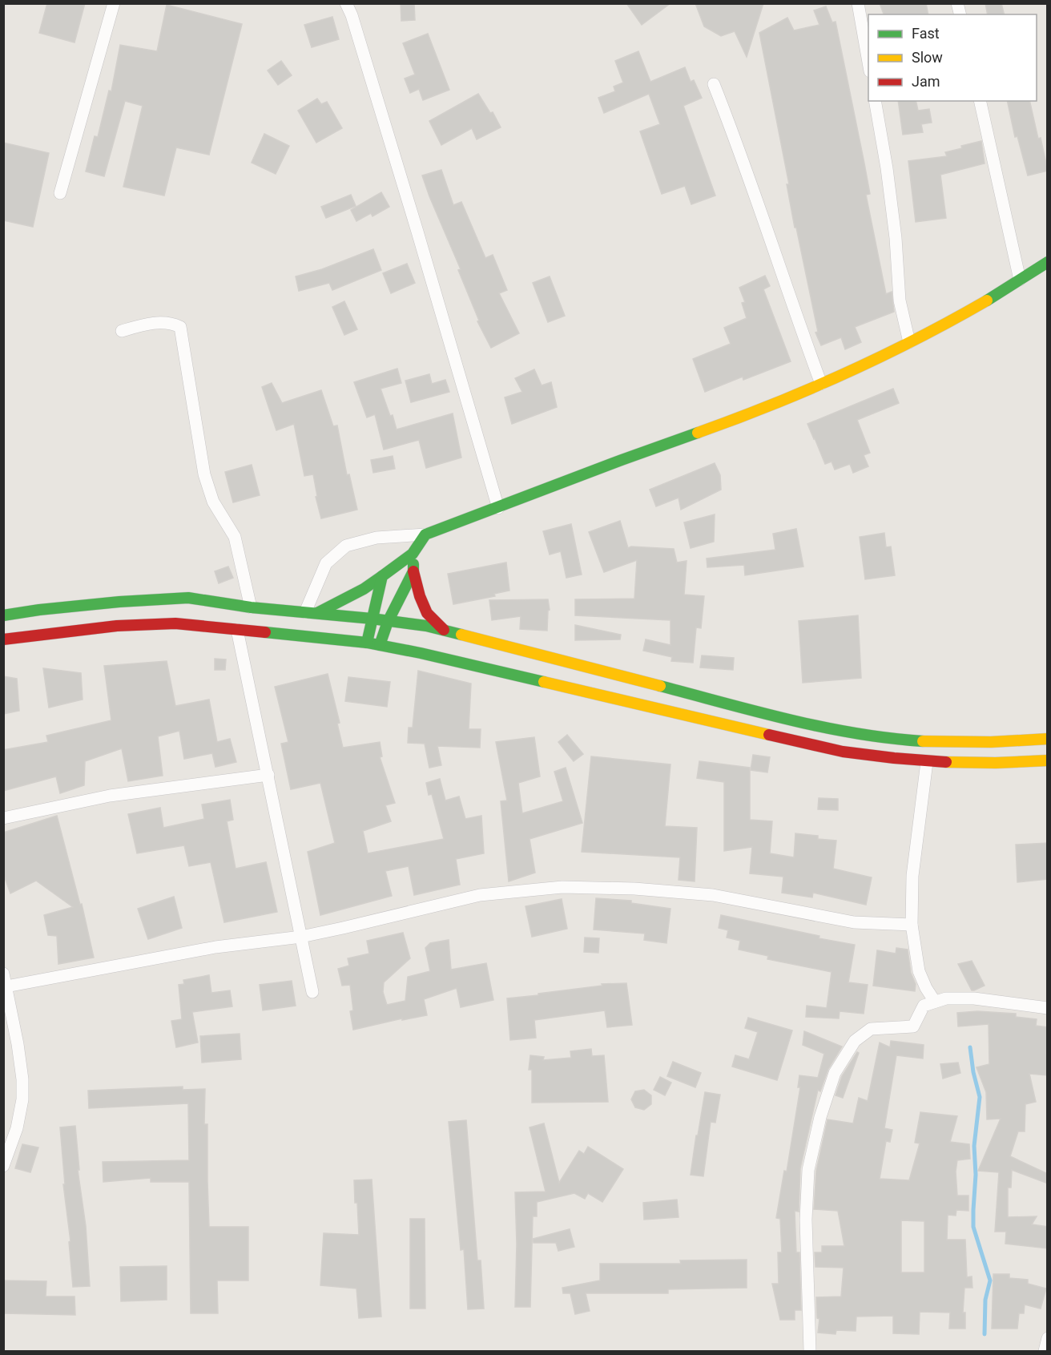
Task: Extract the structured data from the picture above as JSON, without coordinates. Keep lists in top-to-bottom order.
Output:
{
  "legend": ["Fast", "Slow", "Jam"]
}
